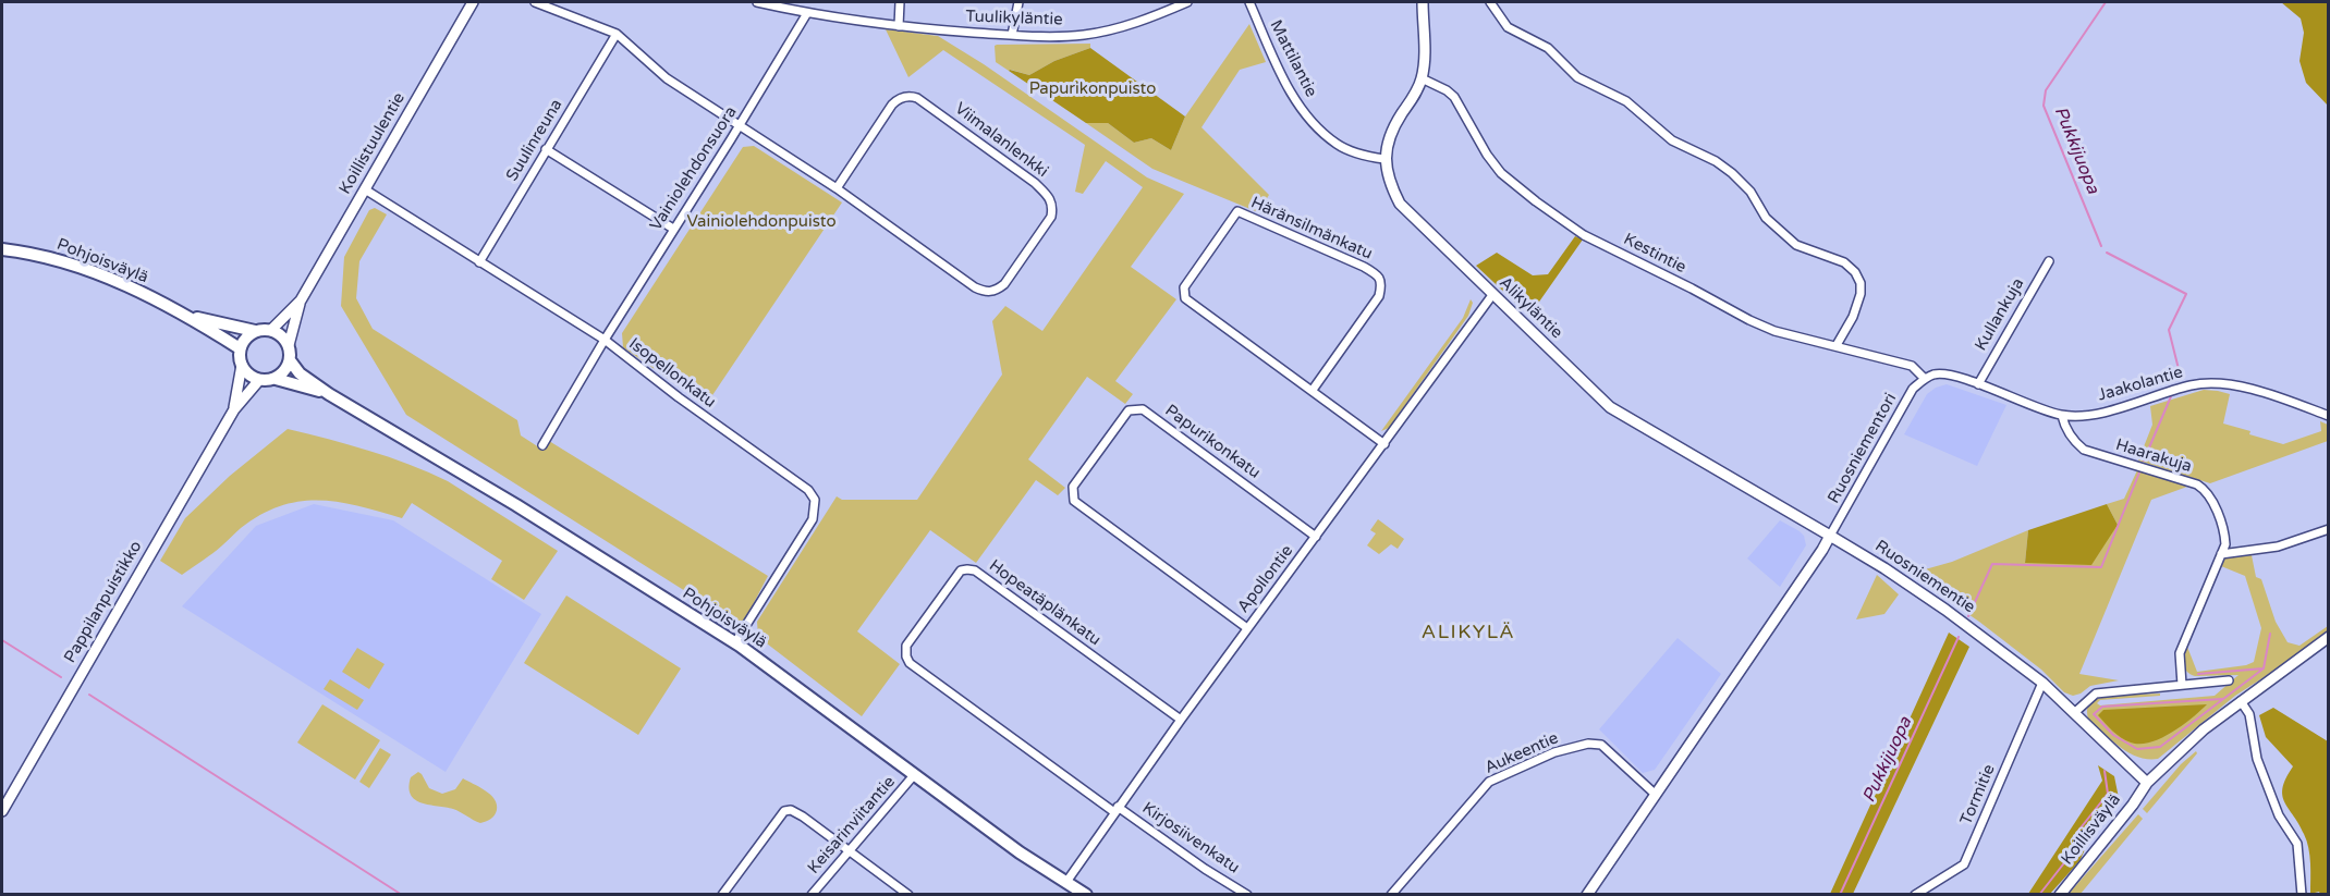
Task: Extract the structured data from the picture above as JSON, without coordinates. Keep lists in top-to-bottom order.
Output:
{
  "streets": {
    "main road": ["Pohjoisväylä"],
    "street": [
      "Tuulikyläntie",
      "Mattilantie",
      "Suulinreuna",
      "Viimalanlenkki",
      "Koillistuulentie",
      "Vainiolehdonsuora",
      "Häränsilmänkatu",
      "Kestintie",
      "Alikyläntie",
      "Kullankuja",
      "Isopellonkatu",
      "Jaakolantie",
      "Papurikonkatu",
      "Ruosniementori",
      "Haarakuja",
      "Ruosniementie",
      "Apollontie",
      "Pappilanpuistikko",
      "Hopeatäplänkatu",
      "Aukeentie",
      "Tormitie",
      "Keisarinviitantie",
      "Koillisväylä",
      "Kirjosiivenkatu"
    ]
  },
  "crossings": [
    ["Tuulikyläntie", "Vainiolehdonsuora"],
    ["Mattilantie", "Alikyläntie"],
    ["Suulinreuna", "Viimalanlenkki"],
    ["Suulinreuna", "Isopellonkatu"],
    ["Viimalanlenkki", "Vainiolehdonsuora"],
    ["Koillistuulentie", "Pohjoisväylä"],
    ["Koillistuulentie", "Isopellonkatu"],
    ["Koillistuulentie", "Pappilanpuistikko"],
    ["Vainiolehdonsuora", "Isopellonkatu"],
    ["Häränsilmänkatu", "Apollontie"],
    ["Kestintie", "Jaakolantie"],
    ["Kestintie", "Ruosniementori"],
    ["Pohjoisväylä", "Isopellonkatu"],
    ["Pohjoisväylä", "Apollontie"],
    ["Pohjoisväylä", "Pappilanpuistikko"],
    ["Pohjoisväylä", "Keisarinviitantie"],
    ["Alikyläntie", "Ruosniementori"],
    ["Alikyläntie", "Ruosniementie"],
    ["Alikyläntie", "Apollontie"],
    ["Kullankuja", "Jaakolantie"],
    ["Jaakolantie", "Ruosniementori"],
    ["Jaakolantie", "Haarakuja"],
    ["Papurikonkatu", "Apollontie"],
    ["Ruosniementori", "Ruosniementie"],
    ["Ruosniementie", "Tormitie"],
    ["Ruosniementie", "Koillisväylä"],
    ["Apollontie", "Hopeatäplänkatu"],
    ["Apollontie", "Kirjosiivenkatu"],
    ["Hopeatäplänkatu", "Kirjosiivenkatu"]
  ],
  "districts": ["ALIKYLÄ"],
  "water": ["Pukkijuopa"],
  "parks": ["Papurikonpuisto", "Vainiolehdonpuisto"]
}
